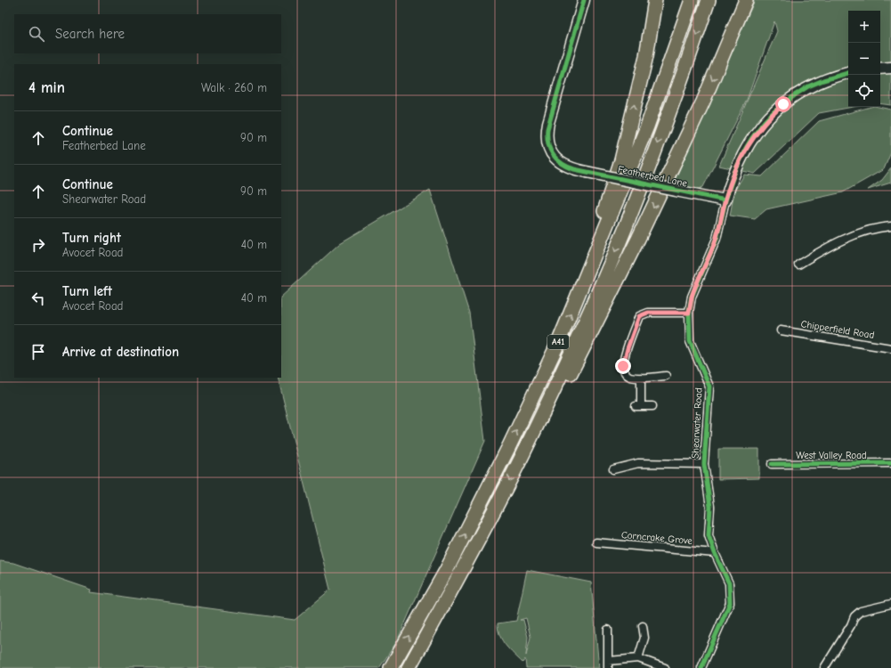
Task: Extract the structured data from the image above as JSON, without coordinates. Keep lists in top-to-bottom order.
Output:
{
  "streets": {
    "highway": ["A41"],
    "street": [
      "Featherbed Lane",
      "Chipperfield Road",
      "Shearwater Road",
      "West Valley Road",
      "Corncrake Grove"
    ]
  },
  "crossings": [
    ["Featherbed Lane", "Shearwater Road"],
    ["Shearwater Road", "Corncrake Grove"]
  ],
  "page": {
    "map_buttons": ["+", "−"],
    "search": "Search here",
    "heading": ["4 min", "Walk · 260 m"],
    "list": [
      ["Continue", "Featherbed Lane", "90 m"],
      ["Continue", "Shearwater Road", "90 m"],
      ["Turn right", "Avocet Road", "40 m"],
      ["Turn left", "Avocet Road", "40 m"],
      "Arrive at destination"
    ]
  }
}
